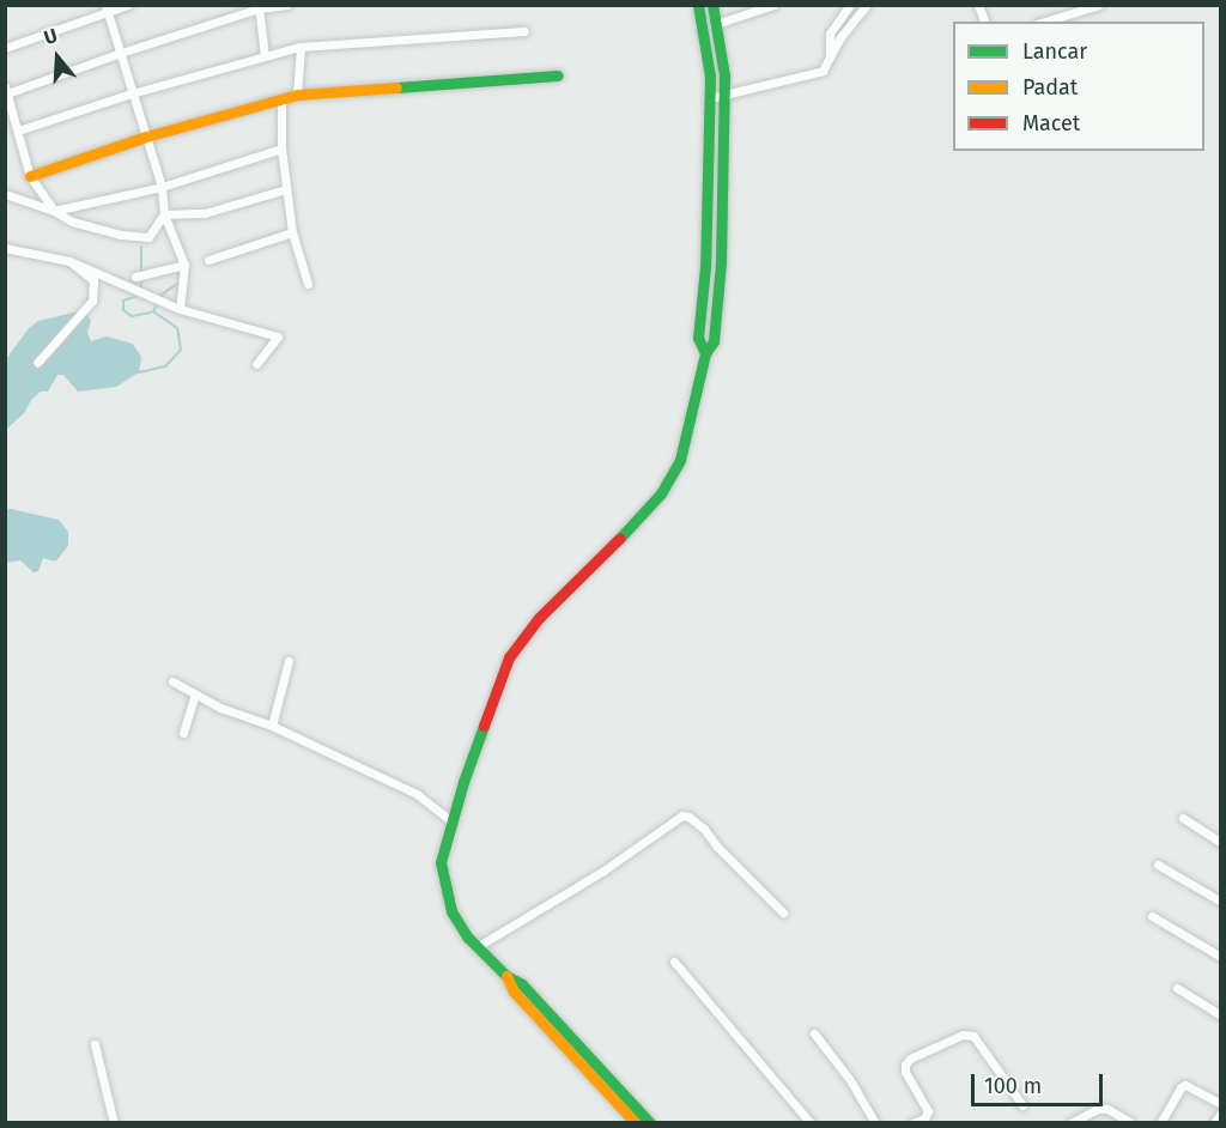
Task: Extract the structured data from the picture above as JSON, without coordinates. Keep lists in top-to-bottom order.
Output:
{
  "legend": ["Lancar", "Padat", "Macet"],
  "scale_bar": "100 m",
  "north": "top"
}
